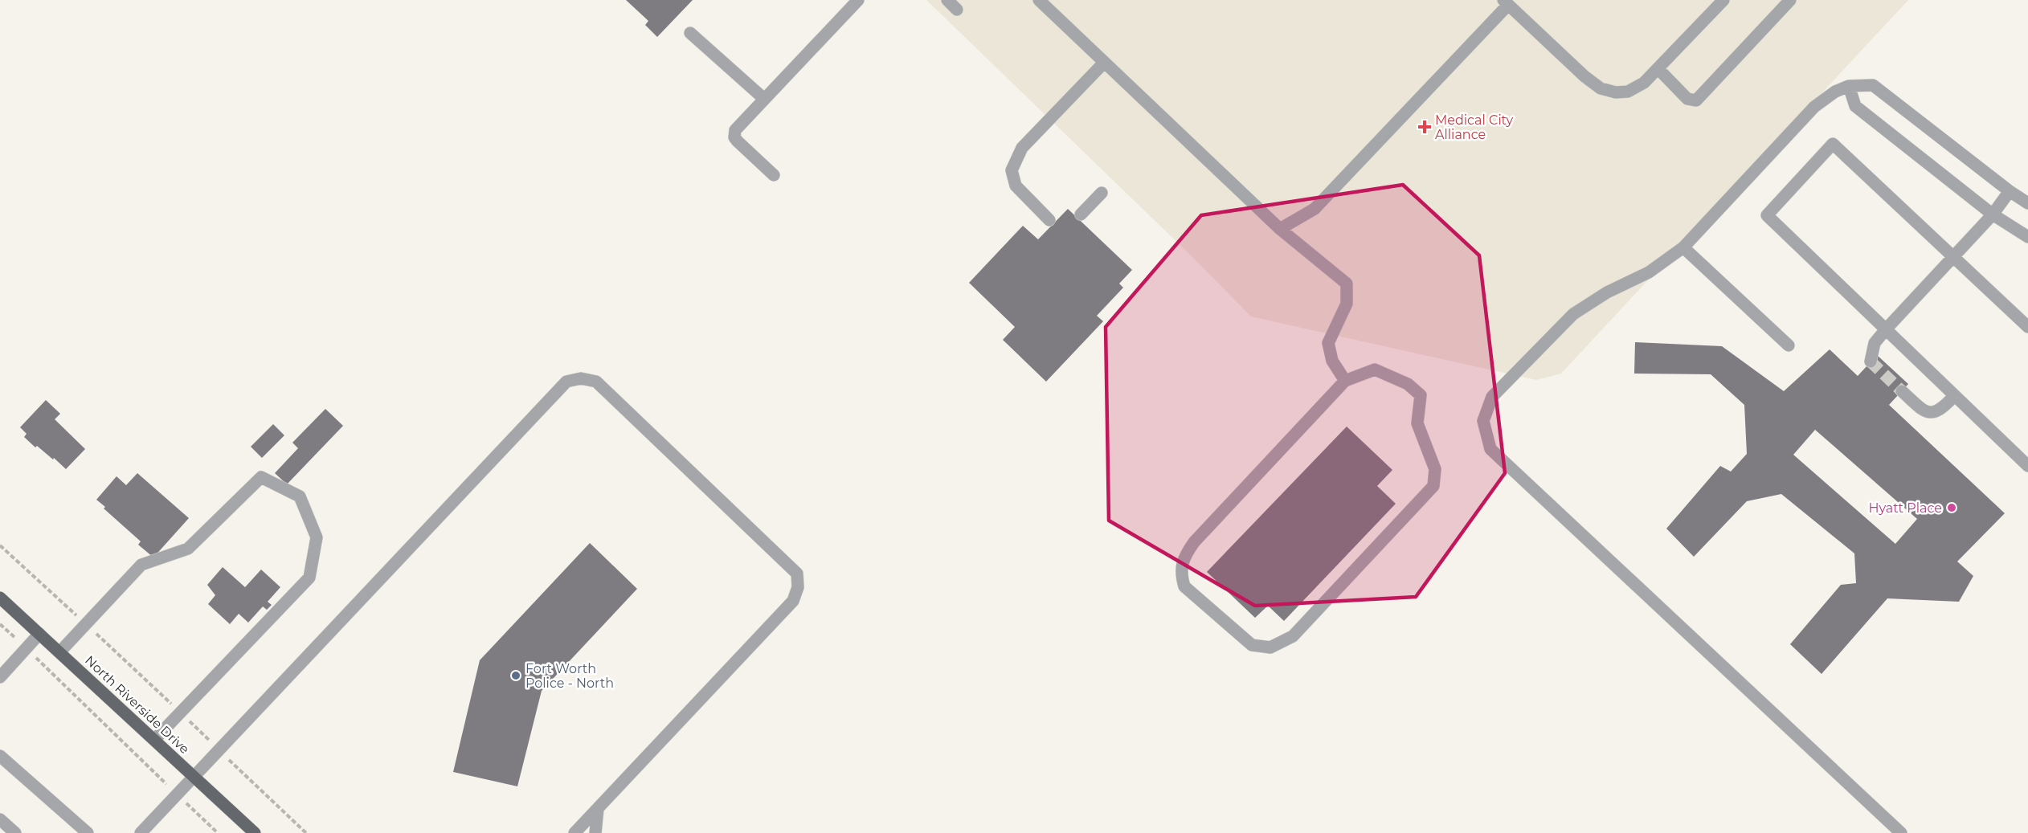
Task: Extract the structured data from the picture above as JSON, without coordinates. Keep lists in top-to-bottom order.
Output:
{
  "streets": {
    "main road": ["North Riverside Drive"]
  },
  "places": {
    "health": ["Medical City Alliance"],
    "other": ["Hyatt Place", "Fort Worth Police - North"]
  }
}
